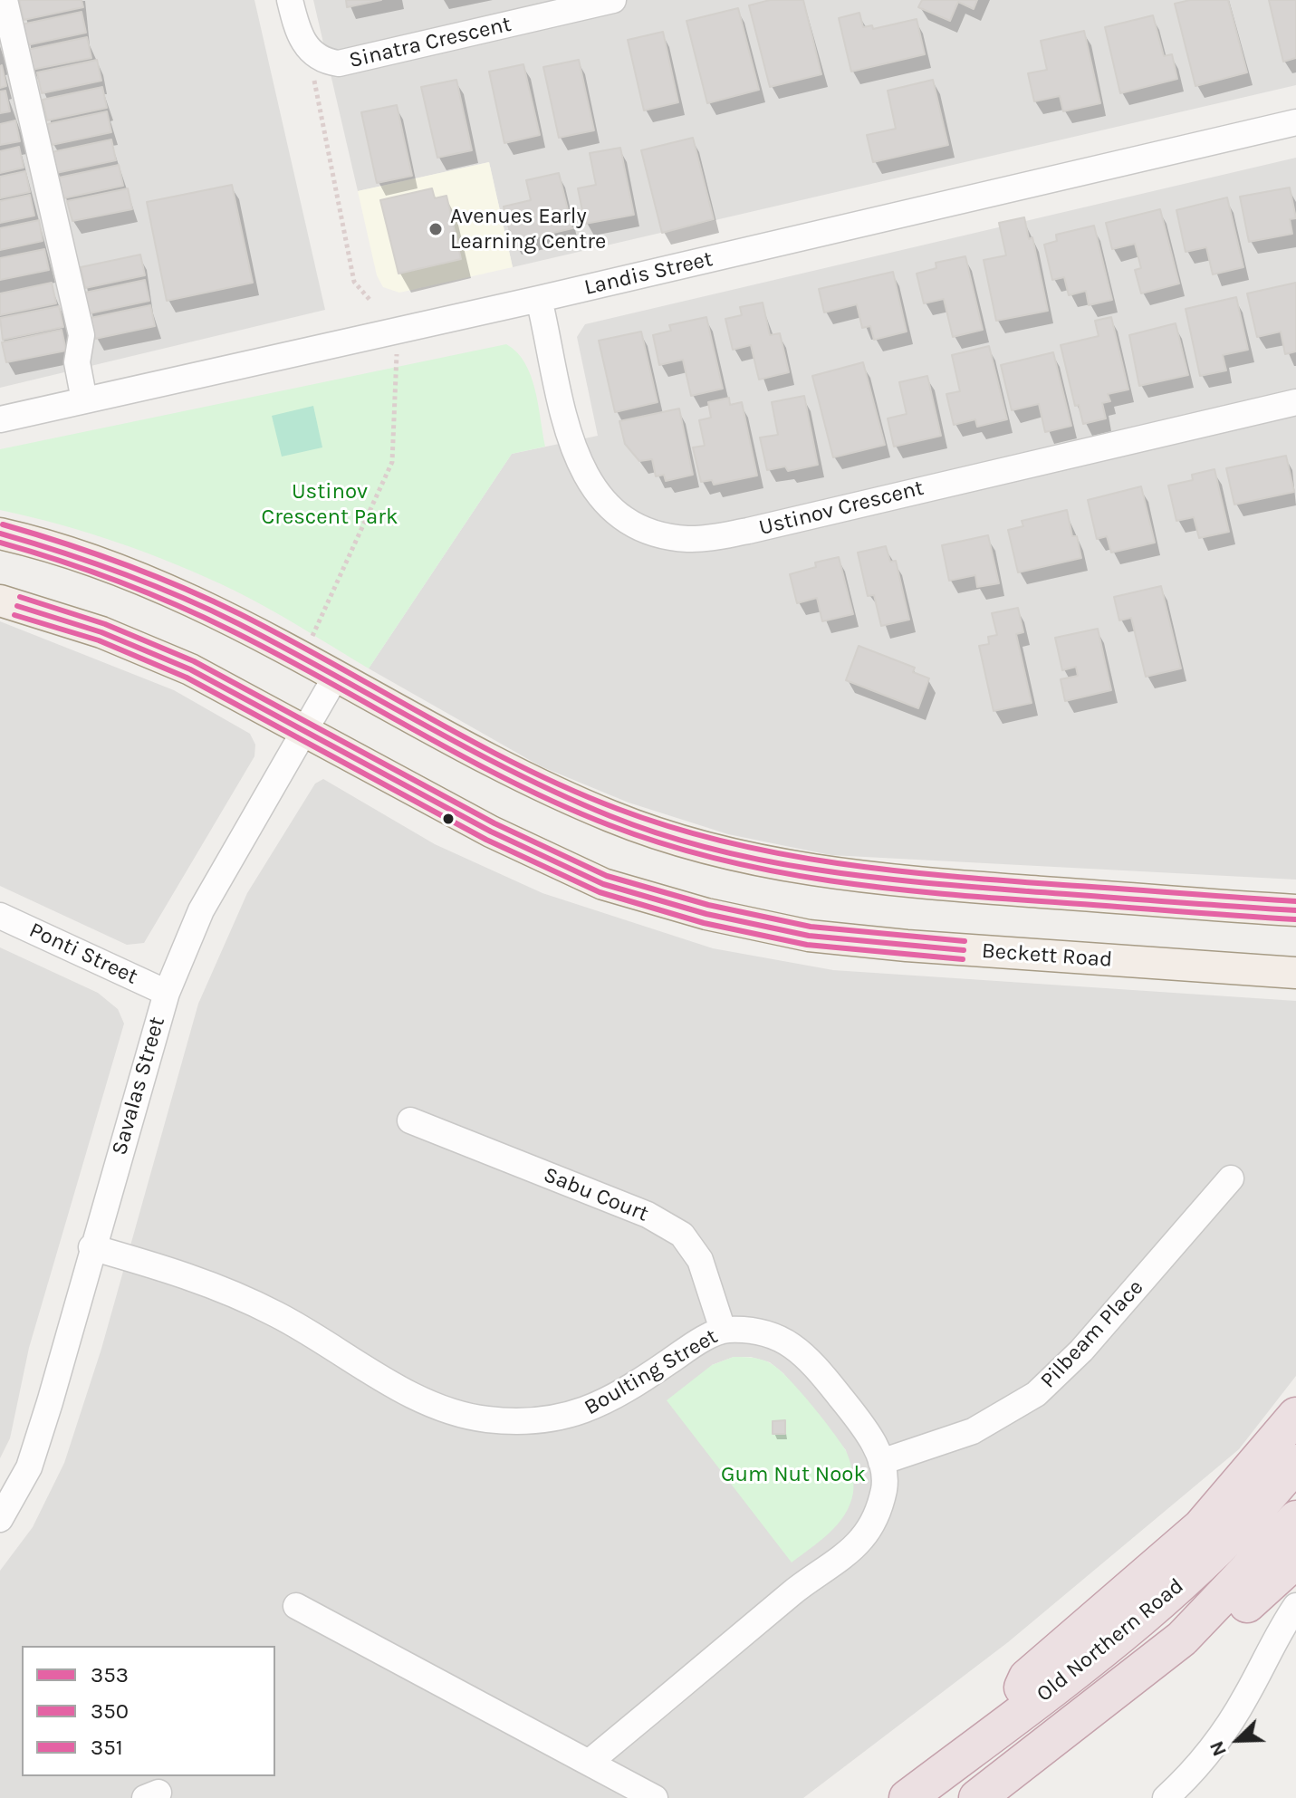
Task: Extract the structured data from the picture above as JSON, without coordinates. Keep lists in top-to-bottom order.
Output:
{
  "streets": {
    "highway": ["Old Northern Road"],
    "main road": ["Beckett Road"],
    "street": [
      "Sinatra Crescent",
      "Landis Street",
      "Ustinov Crescent",
      "Ponti Street",
      "Savalas Street",
      "Sabu Court",
      "Pilbeam Place",
      "Boulting Street"
    ]
  },
  "crossings": [
    ["Landis Street", "Ustinov Crescent"],
    ["Ponti Street", "Savalas Street"],
    ["Beckett Road", "Savalas Street"],
    ["Savalas Street", "Boulting Street"],
    ["Sabu Court", "Boulting Street"],
    ["Pilbeam Place", "Boulting Street"]
  ],
  "parks": ["Ustinov Crescent Park", "Gum Nut Nook"],
  "places": ["Avenues Early Learning Centre"],
  "lines": ["transit line 351", "transit line 353", "transit line 350"],
  "legend": ["353", "350", "351"],
  "north": "bottom left"
}
